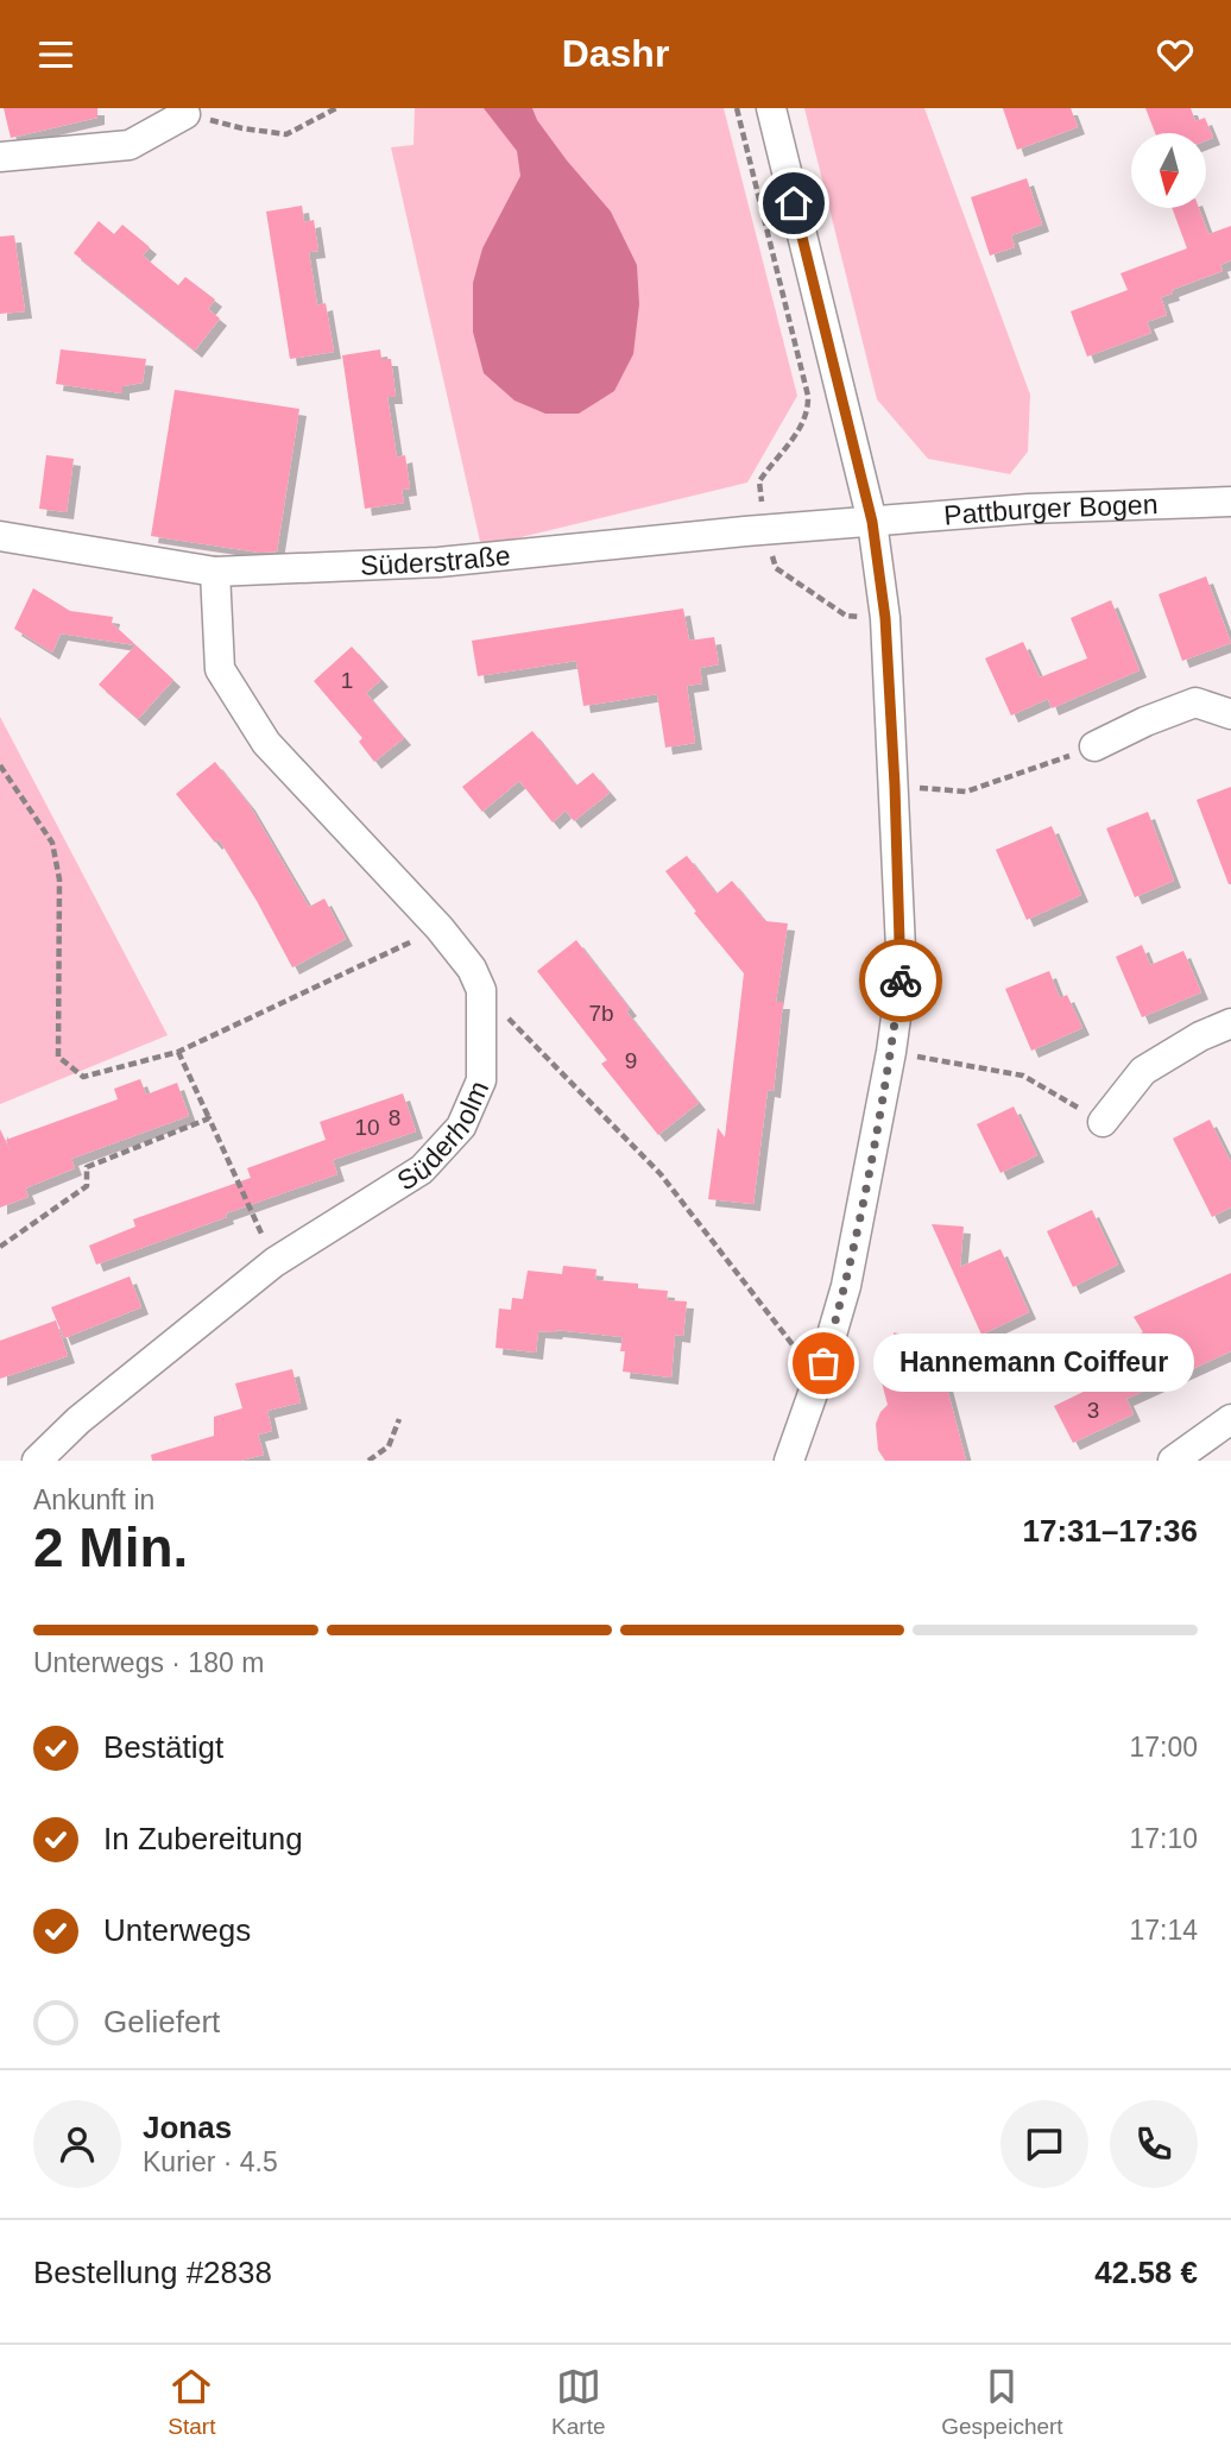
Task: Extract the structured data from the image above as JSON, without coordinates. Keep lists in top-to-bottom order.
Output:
{
  "streets": {
    "street": ["Pattburger Bogen", "Süderstraße", "Süderholm"]
  },
  "crossings": [
    ["Pattburger Bogen", "Süderstraße"],
    ["Süderstraße", "Süderholm"]
  ],
  "places": ["Hannemann Coiffeur"],
  "house_numbers": [
    "1",
    "7b",
    "9",
    "8",
    "10",
    "3"
  ],
  "north": "bottom",
  "page": {
    "header": "Dashr",
    "bubble": "Hannemann Coiffeur",
    "heading": ["2 Min.", "Ankunft in", "17:31–17:36"],
    "panel": [
      "Jonas",
      "Kurier · 4.5",
      "Bestellung #2838",
      "42.58 €"
    ],
    "bar": "Unterwegs · 180 m",
    "list": [
      ["Bestätigt", "17:00"],
      ["In Zubereitung", "17:10"],
      ["Unterwegs", "17:14"],
      "Geliefert"
    ],
    "tabs": ["Start", "Karte", "Gespeichert"]
  }
}
